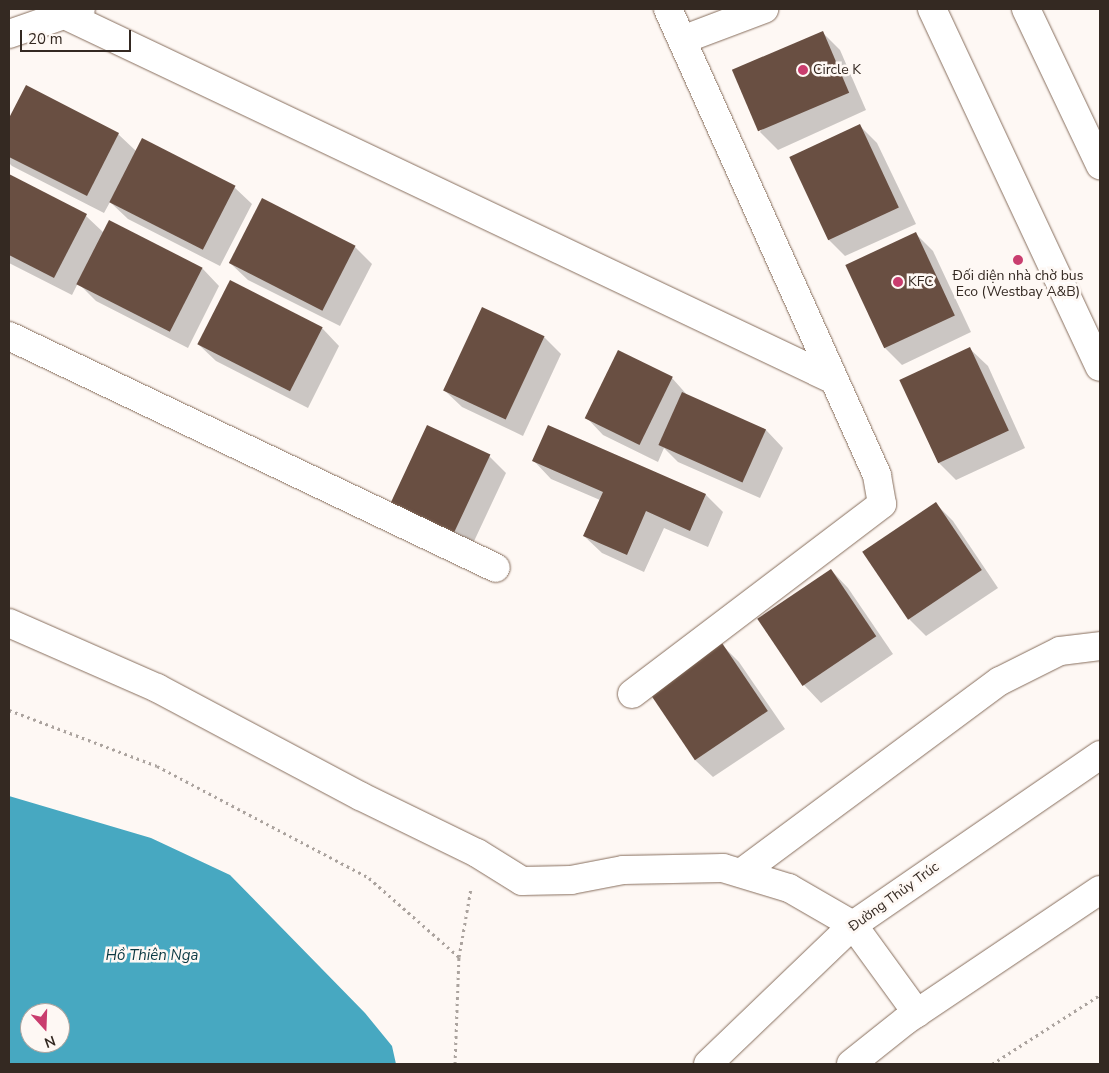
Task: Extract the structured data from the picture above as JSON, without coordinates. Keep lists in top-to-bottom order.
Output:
{
  "streets": {
    "street": ["Đường Thủy Trúc"]
  },
  "water": ["Hồ Thiên Nga"],
  "places": ["Circle K", "Đối diện nhà chờ bus Eco (Westbay A&B)", "KFC"],
  "scale_bar": "20 m",
  "north": "bottom"
}
